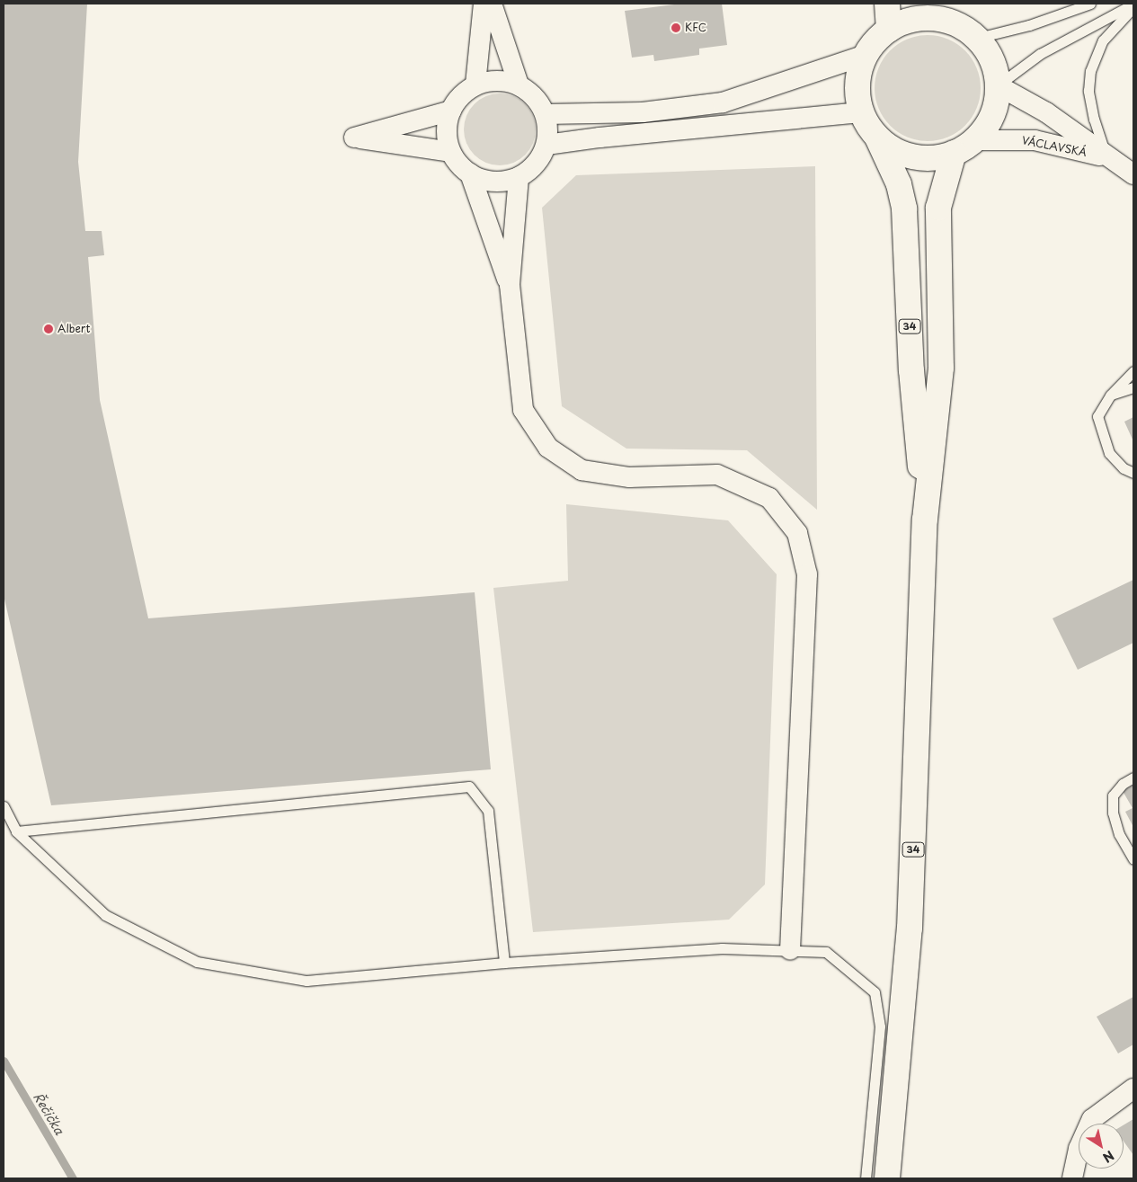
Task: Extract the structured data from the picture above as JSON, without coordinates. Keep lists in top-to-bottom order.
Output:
{
  "streets": {
    "main road": ["34"],
    "street": ["VÁCLAVSKÁ"]
  },
  "crossings": [
    ["VÁCLAVSKÁ", "34"]
  ],
  "water": ["Řečička"],
  "places": ["KFC", "Albert"],
  "north": "bottom right"
}
